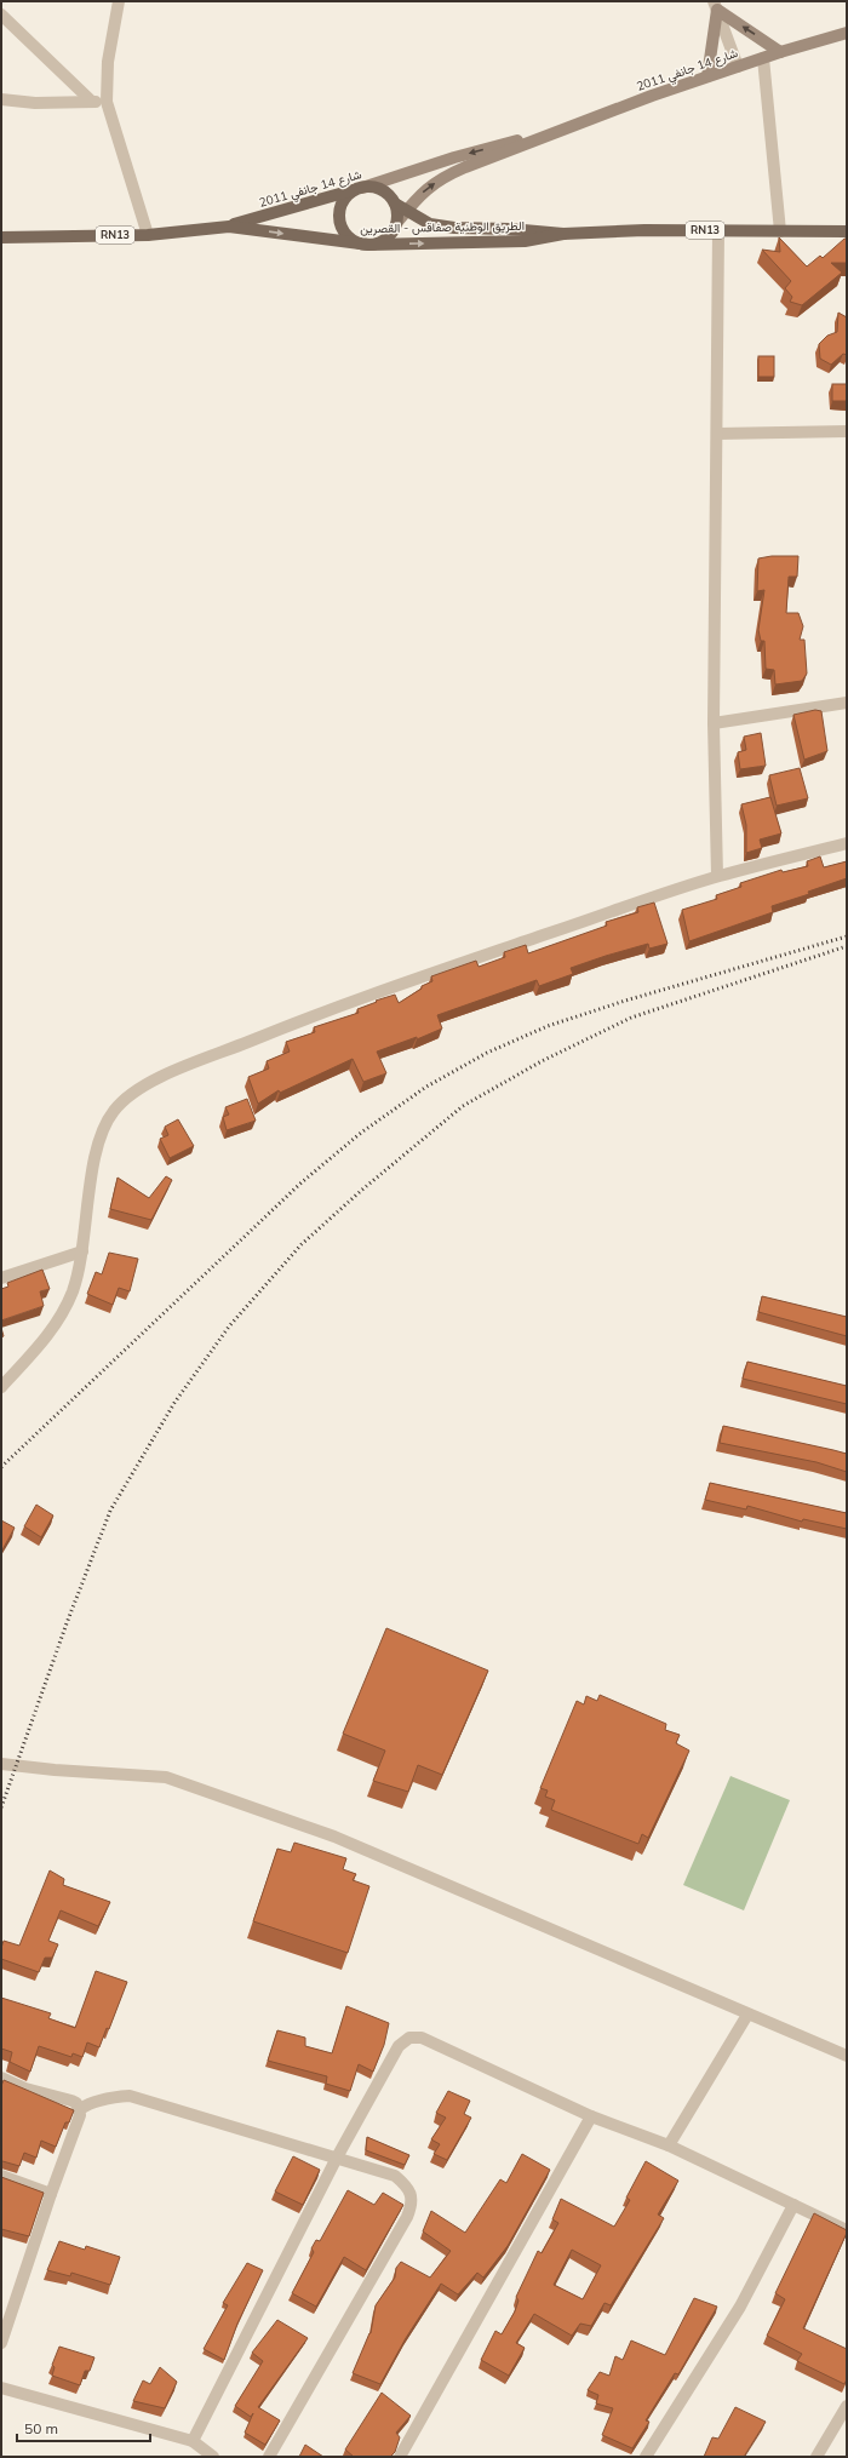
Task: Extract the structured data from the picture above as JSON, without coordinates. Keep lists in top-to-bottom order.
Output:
{
  "streets": {
    "main road": ["شارع 14 جانفي 2011", "الطريق الوطنية صفاقس - القصرين", "RN13"]
  },
  "crossings": [
    ["شارع 14 جانفي 2011", "الطريق الوطنية صفاقس - القصرين"]
  ],
  "scale_bar": "50 m"
}
